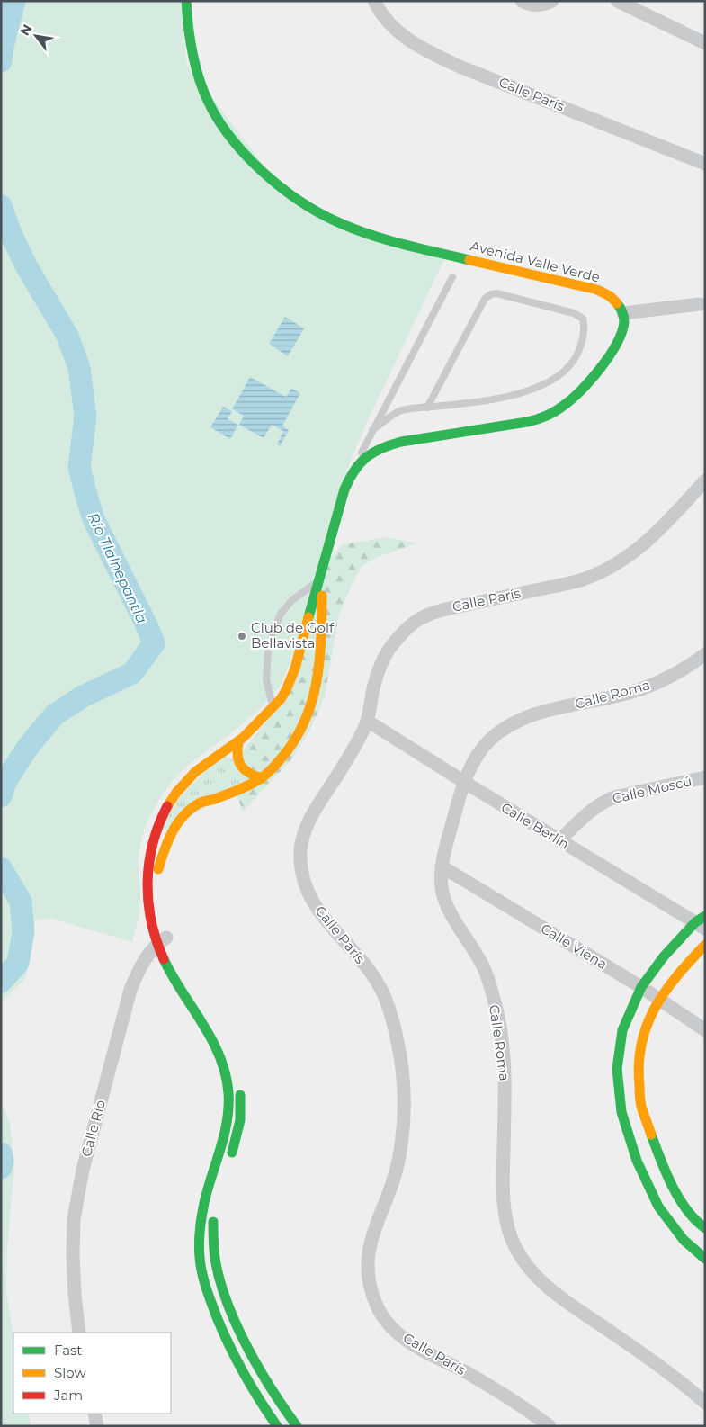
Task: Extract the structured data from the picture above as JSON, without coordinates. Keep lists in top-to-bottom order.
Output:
{
  "streets": {
    "street": [
      "Calle París",
      "Avenida Valle Verde",
      "Calle Roma",
      "Calle Moscú",
      "Calle Berlín",
      "Calle Viena",
      "Calle Río"
    ]
  },
  "crossings": [
    ["Calle París", "Calle Berlín"],
    ["Calle Roma", "Calle Berlín"],
    ["Calle Roma", "Calle Viena"],
    ["Calle Moscú", "Calle Berlín"]
  ],
  "water": ["Río Tlalnepantla"],
  "places": ["Club de Golf Bellavista"],
  "legend": ["Fast", "Slow", "Jam"],
  "north": "top left"
}
